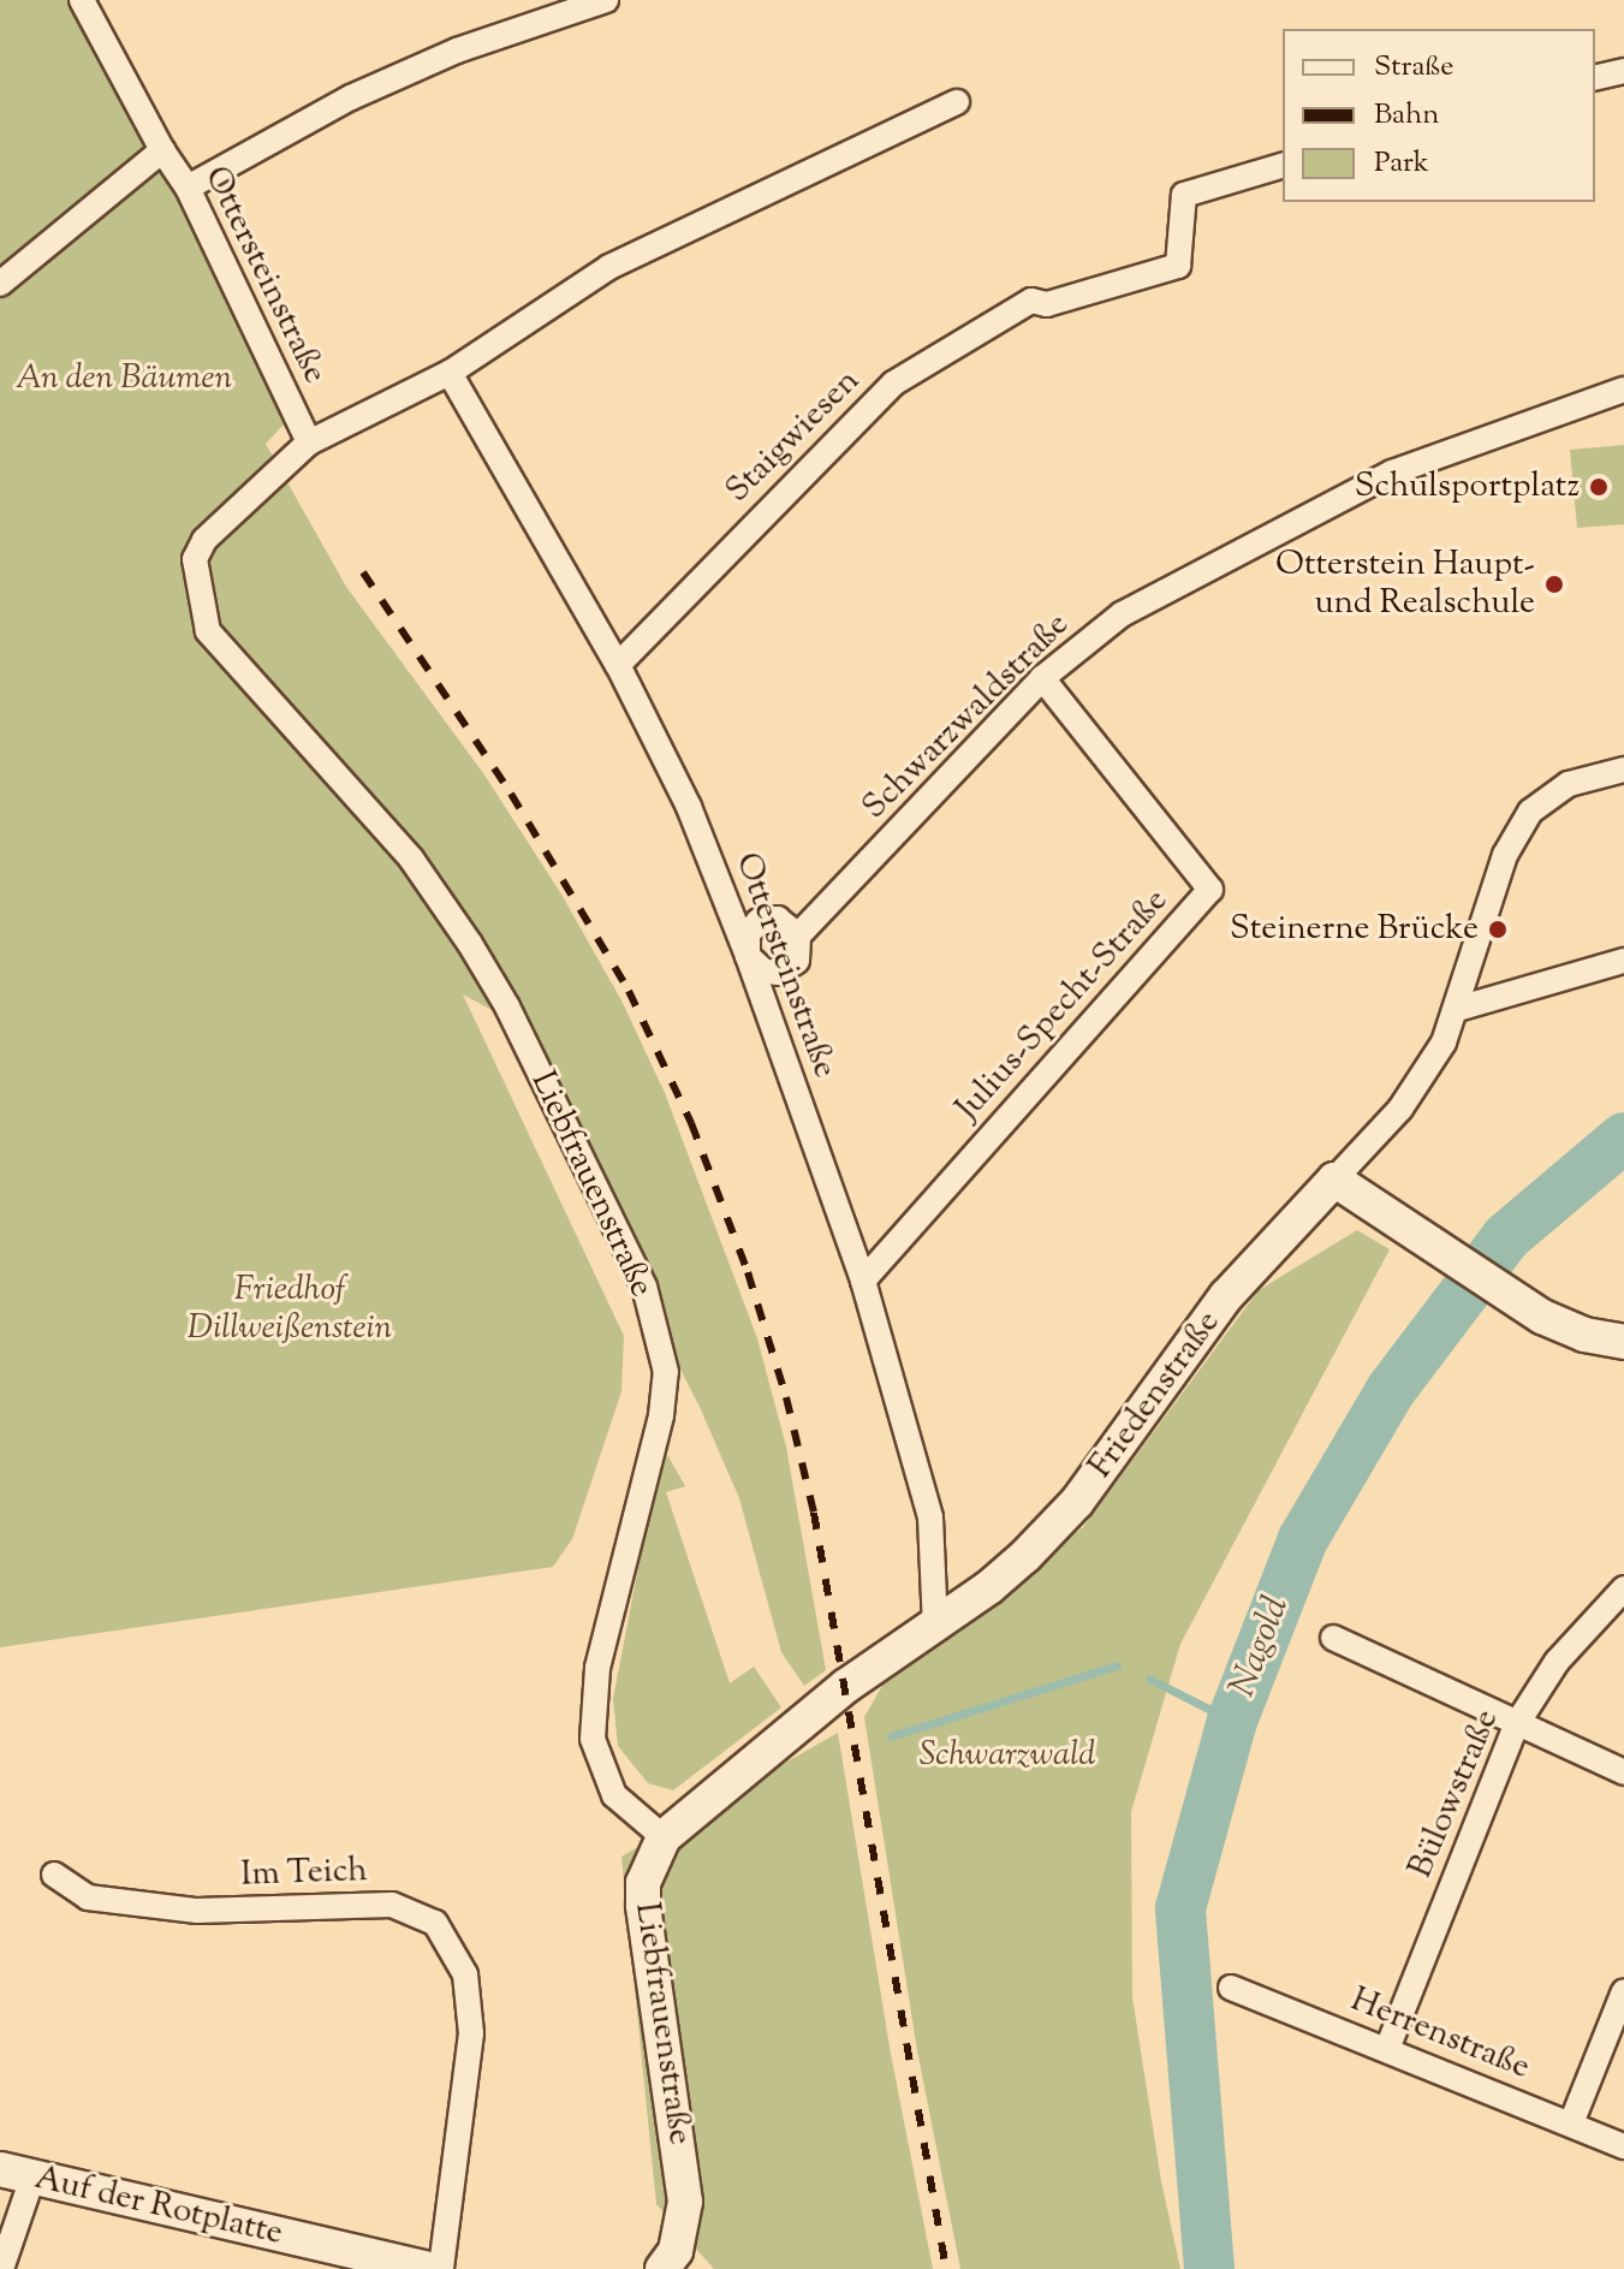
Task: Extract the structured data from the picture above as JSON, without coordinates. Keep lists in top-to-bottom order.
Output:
{
  "streets": {
    "street": [
      "Ottersteinstraße",
      "Staigwiesen",
      "Schwarzwaldstraße",
      "Julius-Specht-Straße",
      "Liebfrauenstraße",
      "Friedenstraße",
      "Bülowstraße",
      "Im Teich",
      "Herrenstraße",
      "Auf der Rotplatte"
    ]
  },
  "crossings": [
    ["Ottersteinstraße", "Staigwiesen"],
    ["Ottersteinstraße", "Schwarzwaldstraße"],
    ["Ottersteinstraße", "Julius-Specht-Straße"],
    ["Ottersteinstraße", "Liebfrauenstraße"],
    ["Ottersteinstraße", "Friedenstraße"],
    ["Schwarzwaldstraße", "Julius-Specht-Straße"],
    ["Liebfrauenstraße", "Friedenstraße"],
    ["Bülowstraße", "Herrenstraße"]
  ],
  "water": ["Nagold"],
  "parks": ["An den Bäumen", "Friedhof Dillweißenstein", "Schwarzwald"],
  "places": ["Schulsportplatz", "Otterstein Haupt- und Realschule", "Steinerne Brücke"],
  "legend": ["Straße", "Bahn", "Park"]
}
